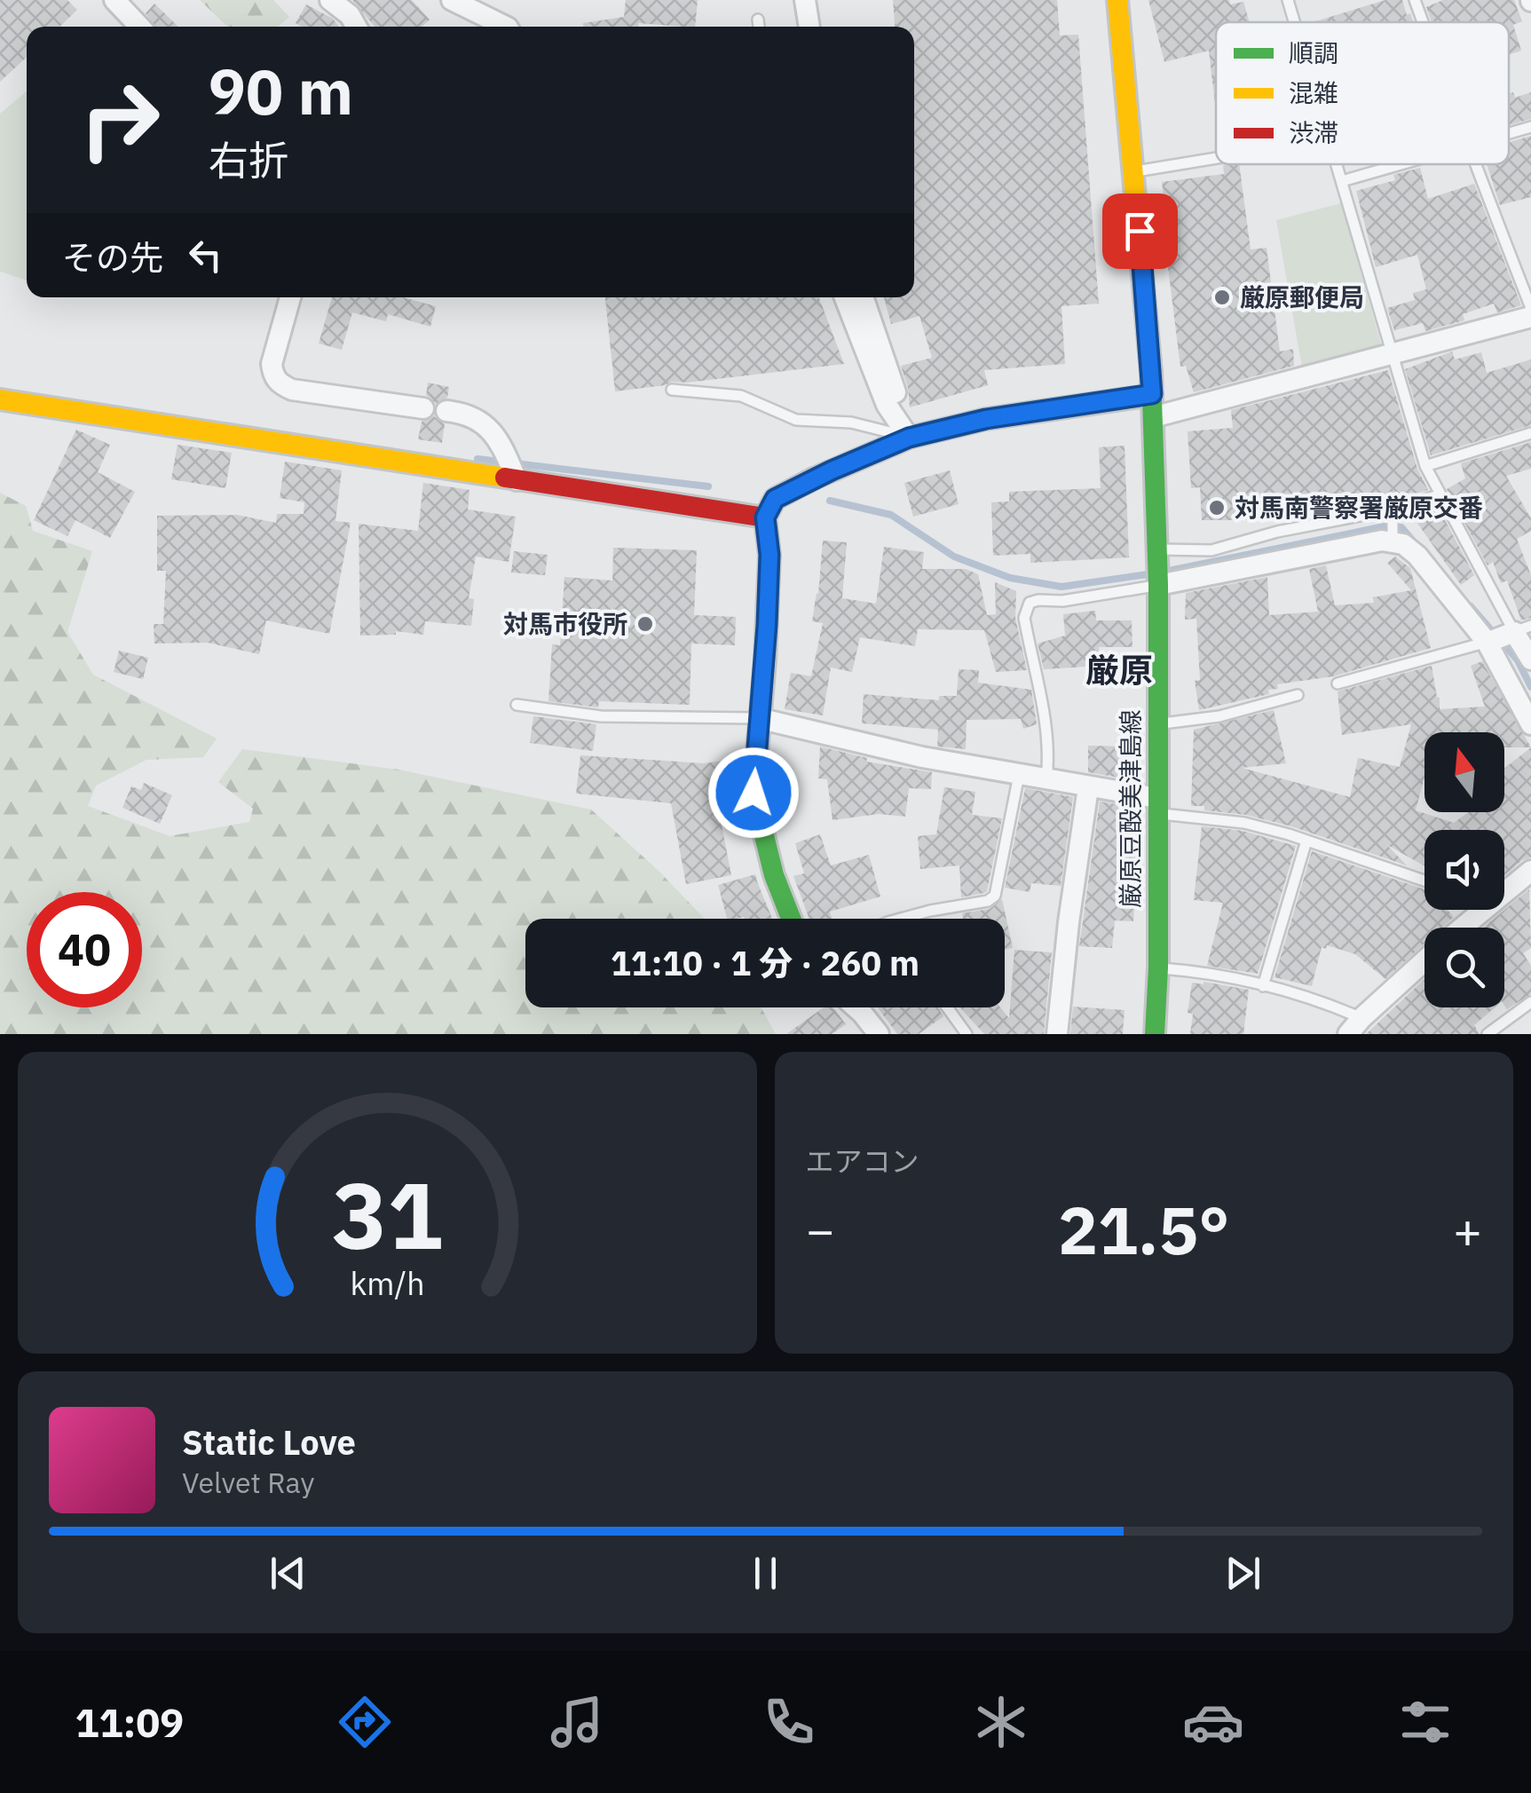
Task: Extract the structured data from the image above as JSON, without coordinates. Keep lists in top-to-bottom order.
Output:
{
  "streets": {
    "street": ["厳原豆酘美津島線"]
  },
  "districts": ["厳原"],
  "places": ["厳原郵便局", "対馬南警察署厳原交番", "対馬市役所"],
  "legend": ["順調", "混雑", "渋滞"],
  "north": "top",
  "page": {
    "turn": ["90 m", "右折"],
    "then": "その先",
    "limit": "40",
    "trip": "11:10 · 1 分 · 260 m",
    "tile": "エアコン",
    "heat": ["−", "21.5°", "+"],
    "song": ["Static Love", "Velvet Ray"],
    "tabs": "11:09",
    "gauge": ["31", "km/h"]
  }
}
